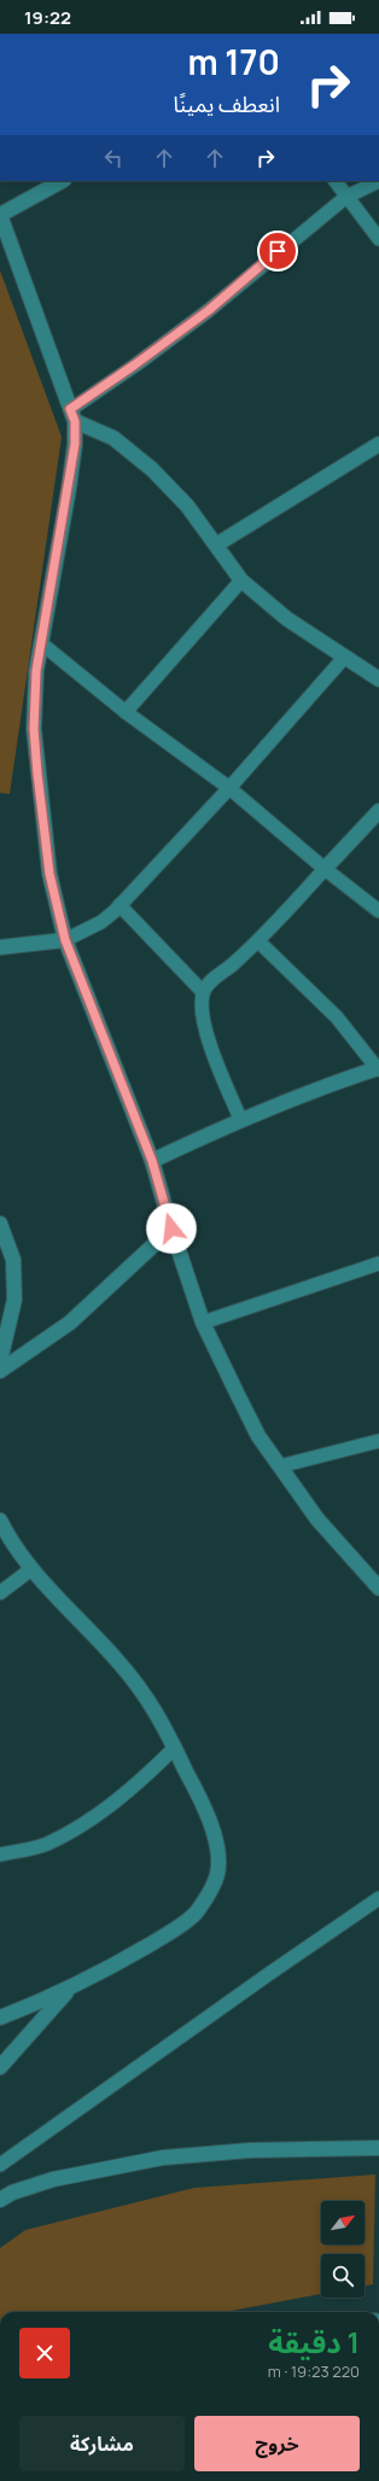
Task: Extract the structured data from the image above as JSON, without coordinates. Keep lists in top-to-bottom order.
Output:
{
  "north": "top right",
  "page": {
    "status": "19:22",
    "turn": ["170 m", "انعطف يمينًا"],
    "heading": ["1 دقيقة", "220 m · 19:23"],
    "buttons": ["خروج", "مشاركة"]
  }
}
